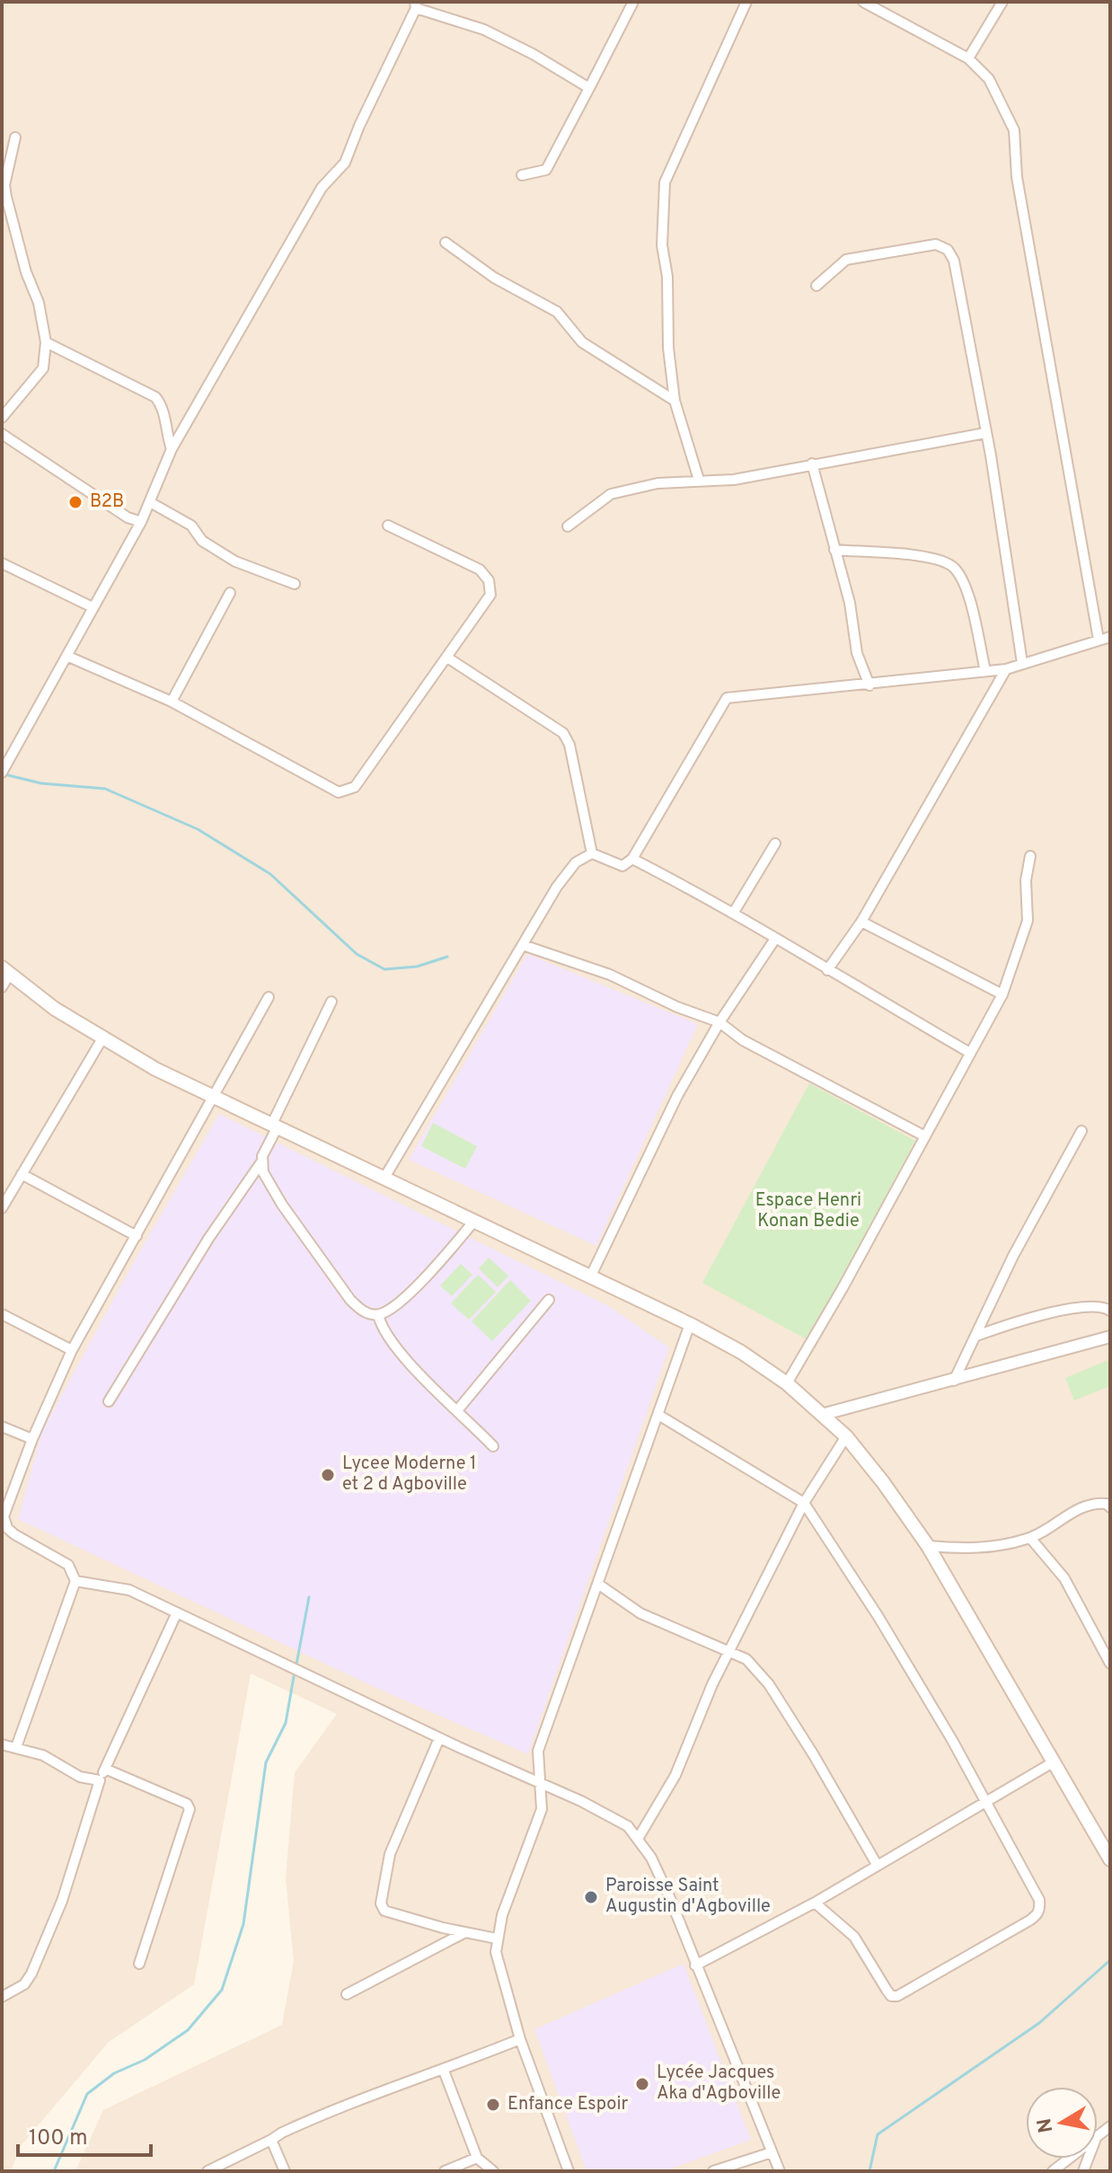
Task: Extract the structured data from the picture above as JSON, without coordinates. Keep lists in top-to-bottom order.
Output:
{
  "parks": ["Espace Henri Konan Bedie"],
  "places": [
    "B2B",
    "Lycee Moderne 1 et 2 d Agboville",
    "Paroisse Saint Augustin d'Agboville",
    "Lycée Jacques Aka d'Agboville",
    "Enfance Espoir"
  ],
  "scale_bar": "100 m",
  "north": "left"
}
